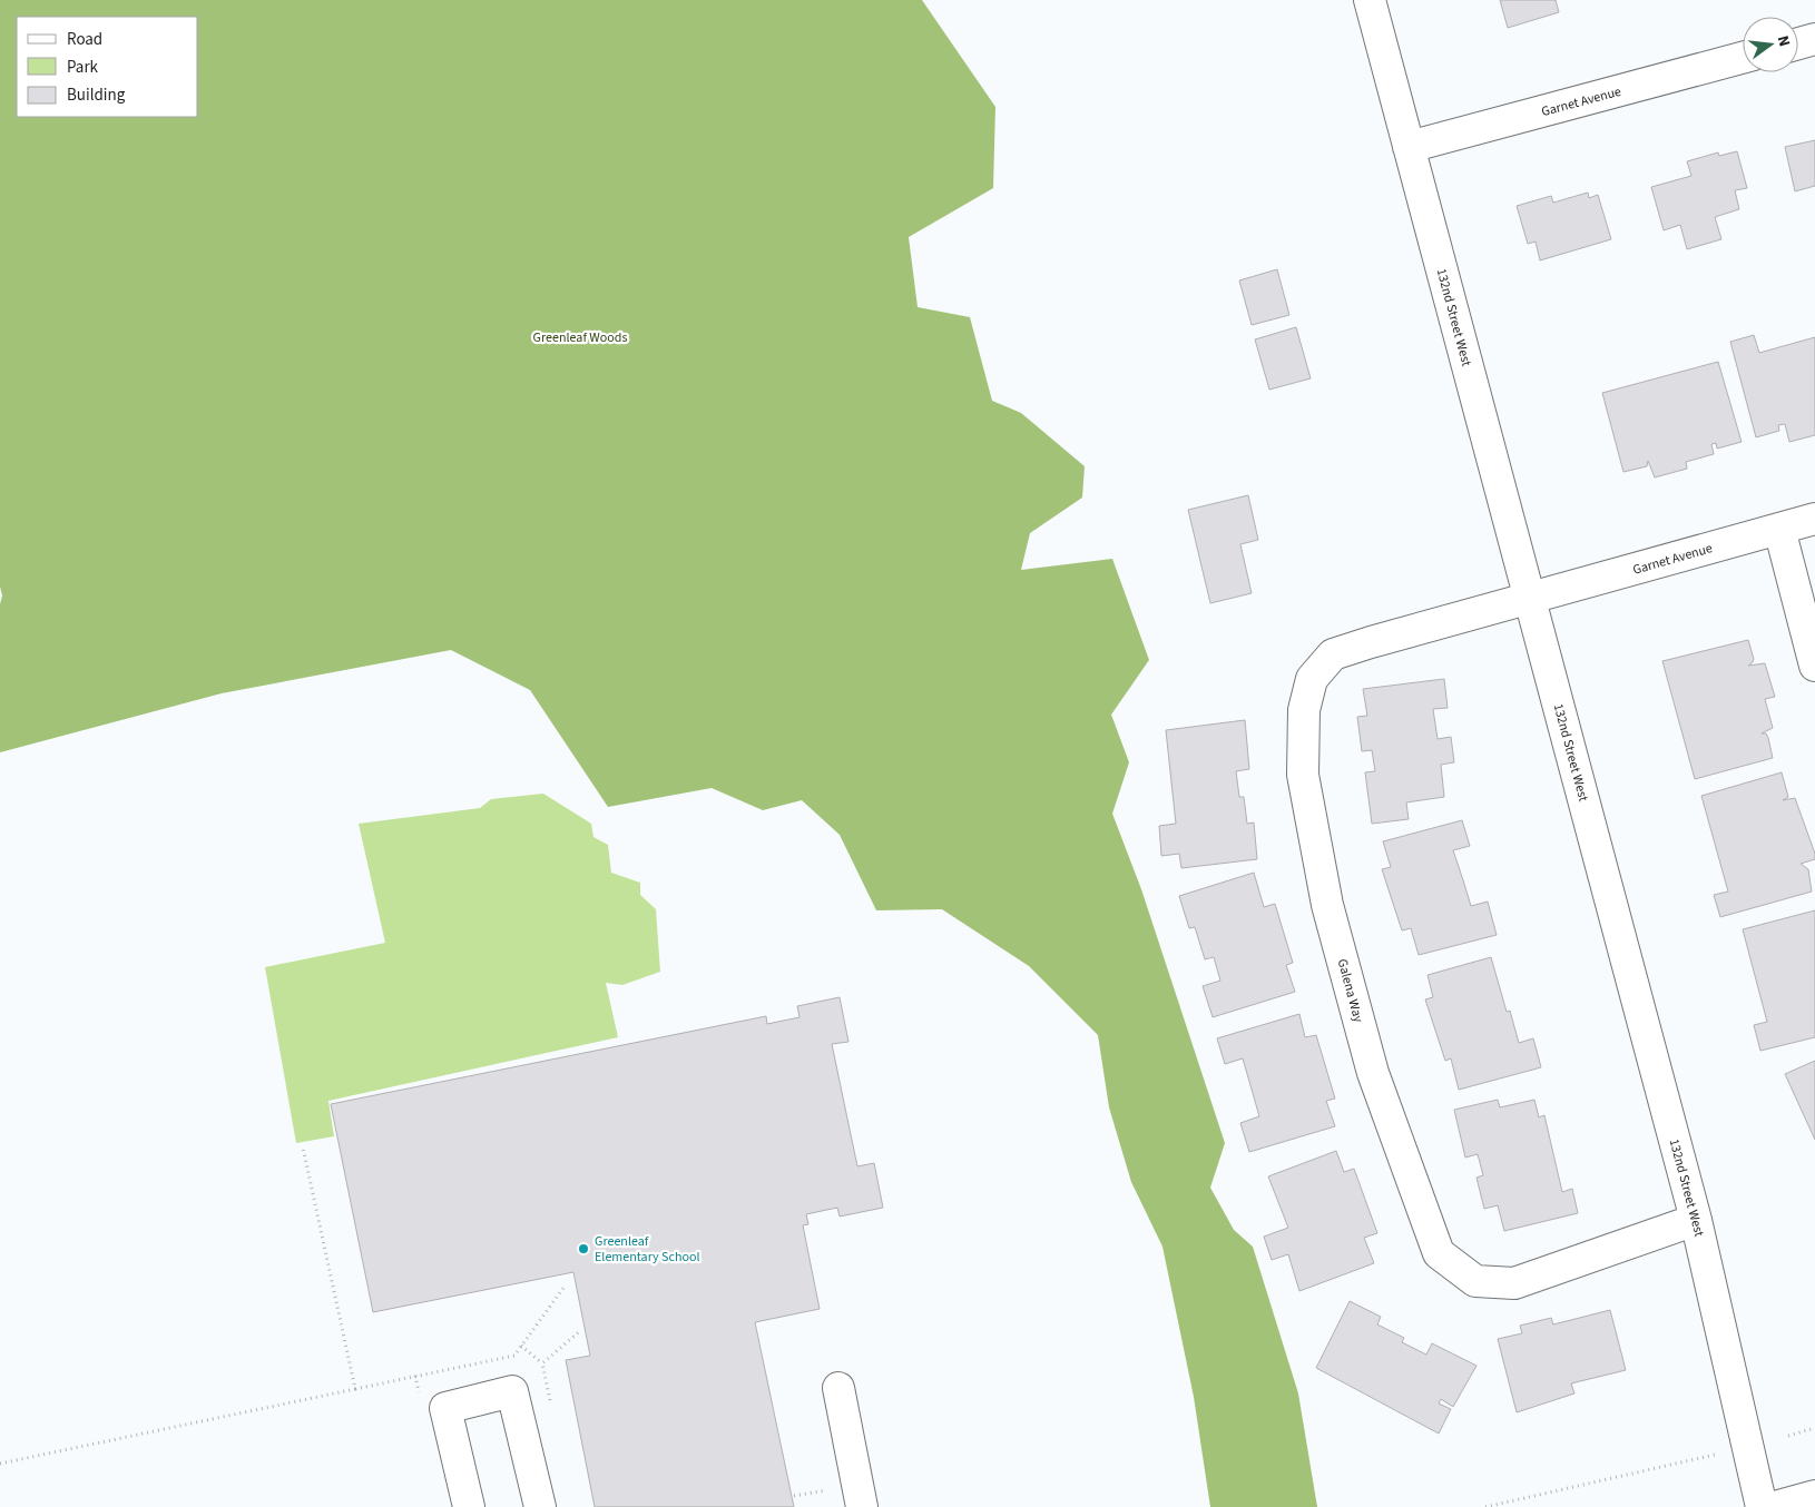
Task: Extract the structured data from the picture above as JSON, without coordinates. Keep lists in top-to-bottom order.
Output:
{
  "streets": {
    "street": ["Garnet Avenue", "132nd Street West", "Galena Way"]
  },
  "crossings": [
    ["Garnet Avenue", "132nd Street West"],
    ["Garnet Avenue", "Galena Way"],
    ["132nd Street West", "Galena Way"]
  ],
  "parks": ["Greenleaf Woods"],
  "places": ["Greenleaf Elementary School"],
  "legend": ["Road", "Park", "Building"],
  "north": "right"
}
